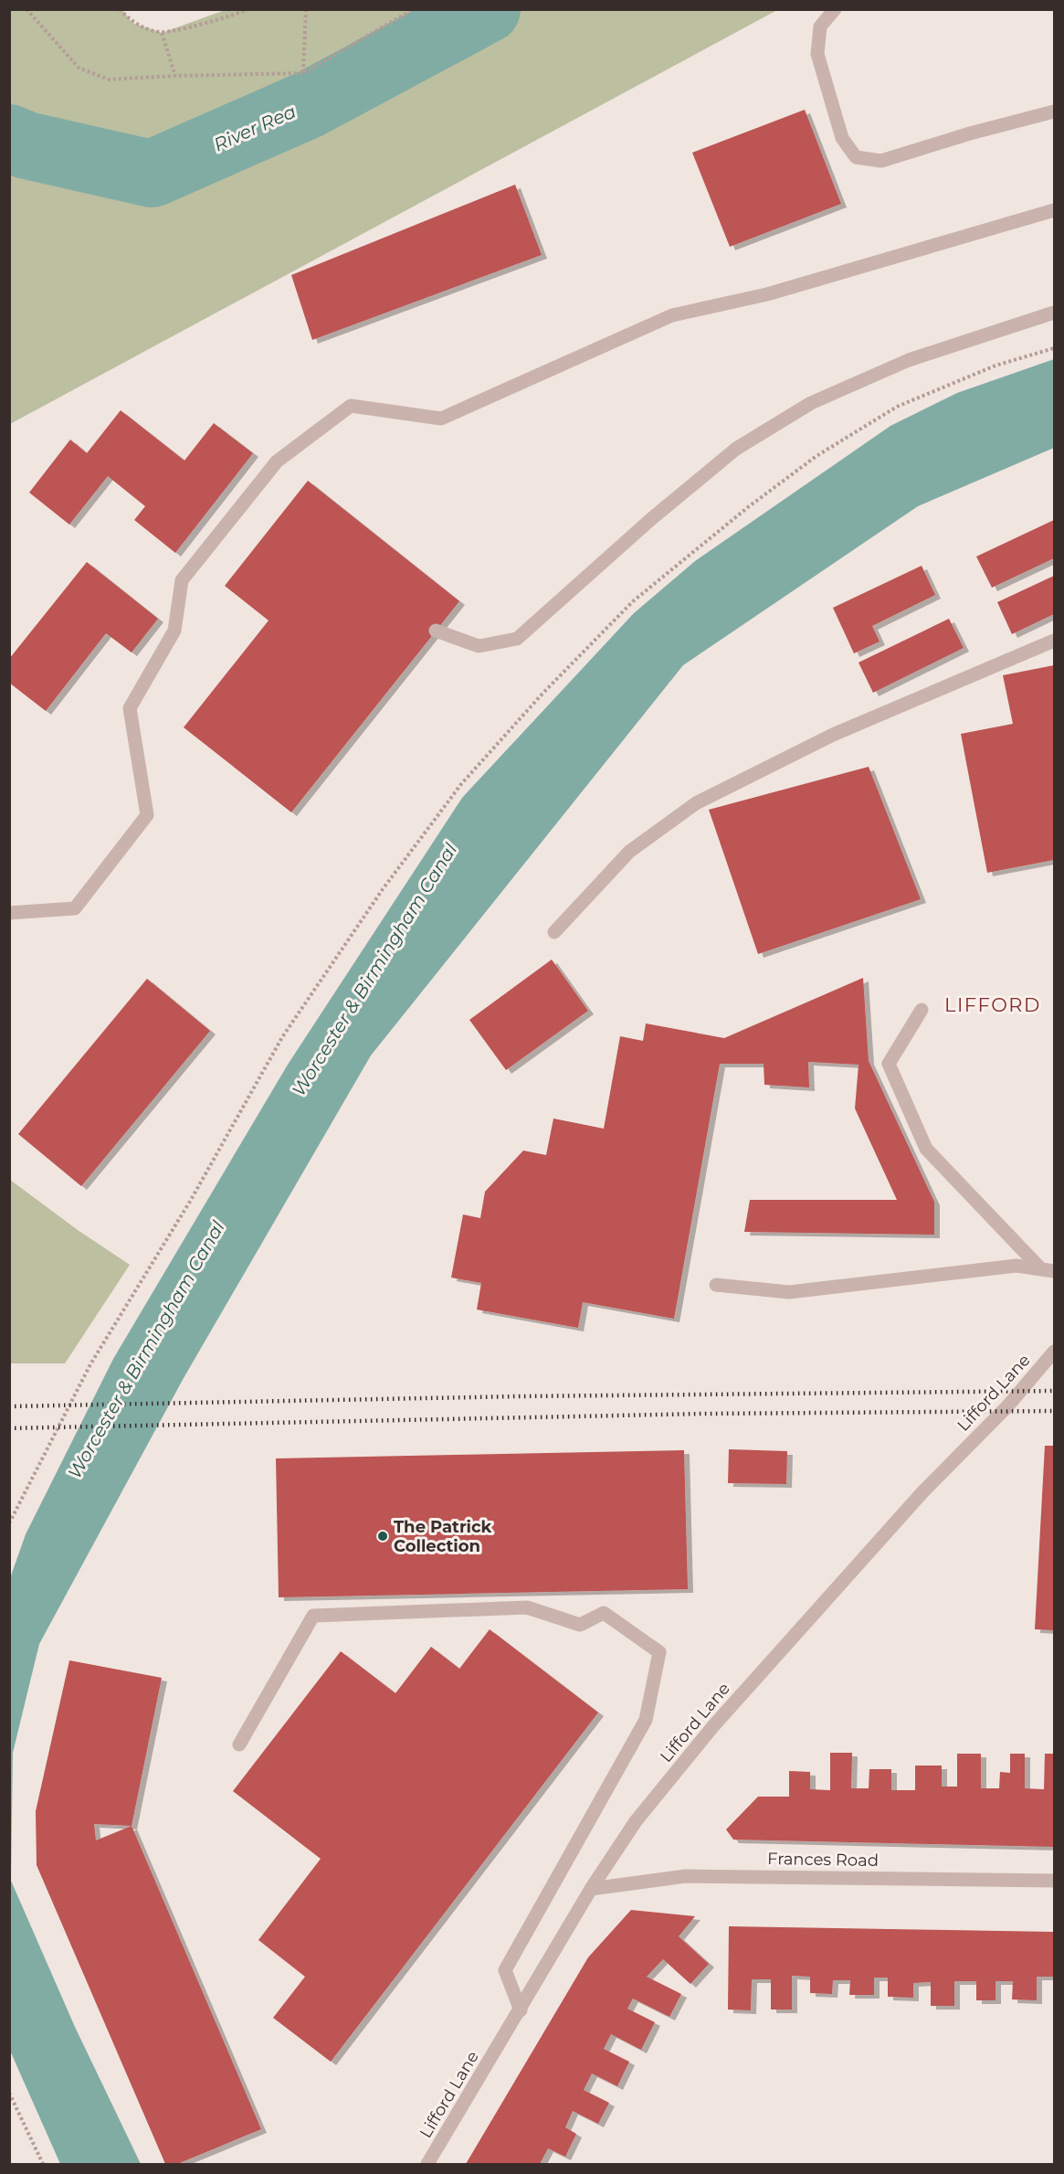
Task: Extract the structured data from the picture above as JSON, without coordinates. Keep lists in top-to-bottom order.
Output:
{
  "streets": {
    "street": ["Lifford Lane", "Frances Road"]
  },
  "crossings": [
    ["Lifford Lane", "Frances Road"]
  ],
  "districts": ["LIFFORD"],
  "water": ["River Rea", "Worcester & Birmingham Canal"],
  "places": ["The Patrick Collection"]
}
